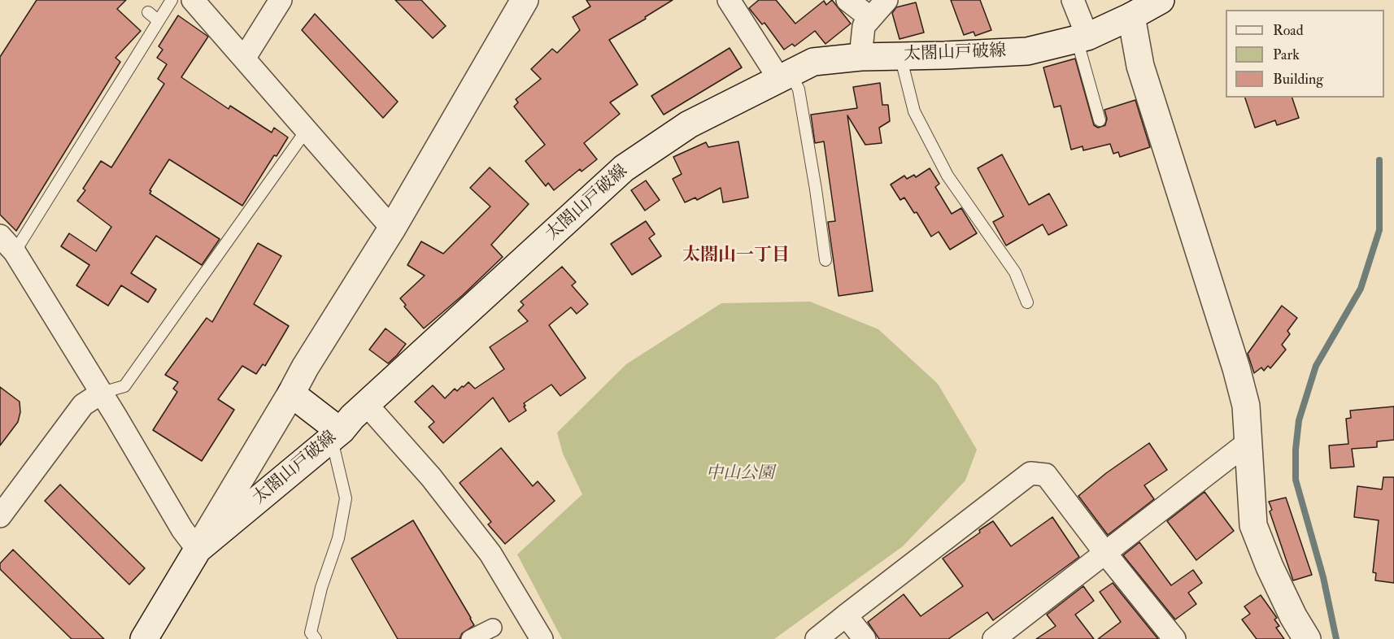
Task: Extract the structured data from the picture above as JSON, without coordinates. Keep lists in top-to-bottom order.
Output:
{
  "streets": {
    "street": ["太閤山戸破線"]
  },
  "districts": ["太閤山一丁目"],
  "parks": ["中山公園"],
  "legend": ["Road", "Park", "Building"]
}
